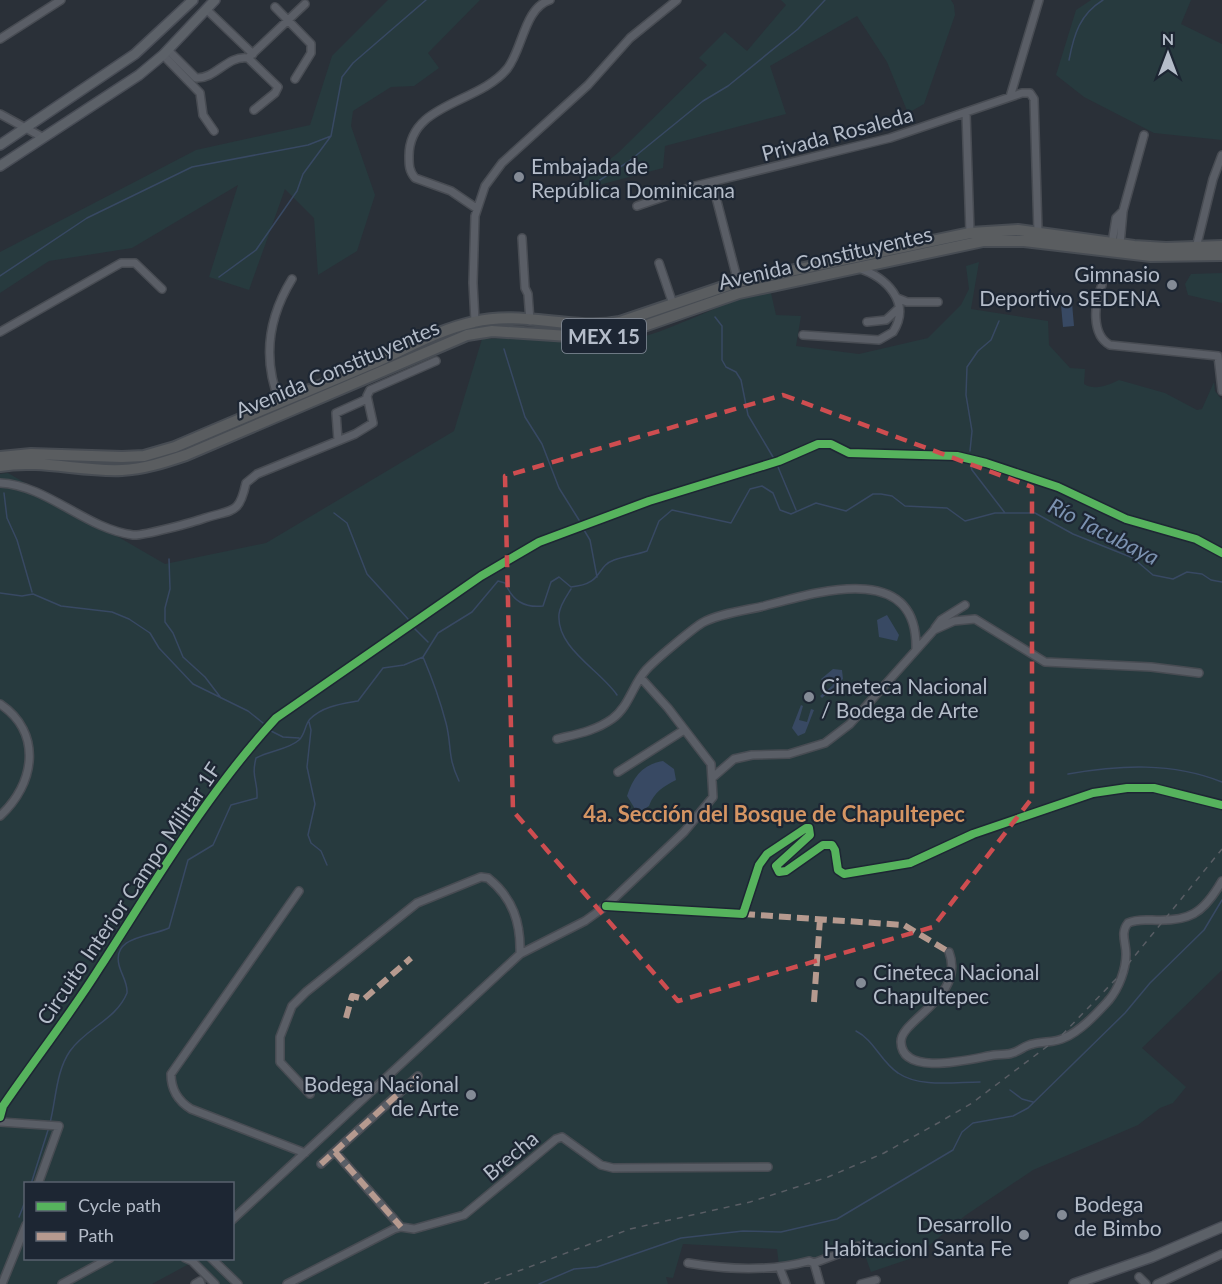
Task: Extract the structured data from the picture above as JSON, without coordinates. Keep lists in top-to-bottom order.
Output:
{
  "streets": {
    "highway": ["Avenida Constituyentes", "MEX 15"],
    "street": ["Privada Rosaleda", "Circuito Interior Campo Militar 1F", "Brecha"]
  },
  "crossings": [
    ["Privada Rosaleda", "Avenida Constituyentes"]
  ],
  "districts": ["4a. Sección del Bosque de Chapultepec"],
  "water": ["Río Tacubaya"],
  "places": [
    "Embajada de República Dominicana",
    "Gimnasio Deportivo SEDENA",
    "Cineteca Nacional / Bodega de Arte",
    "Cineteca Nacional Chapultepec",
    "Bodega Nacional de Arte",
    "Bodega de Bimbo",
    "Desarrollo Habitacionl Santa Fe"
  ],
  "legend": ["Cycle path", "Path"],
  "north": "top"
}
